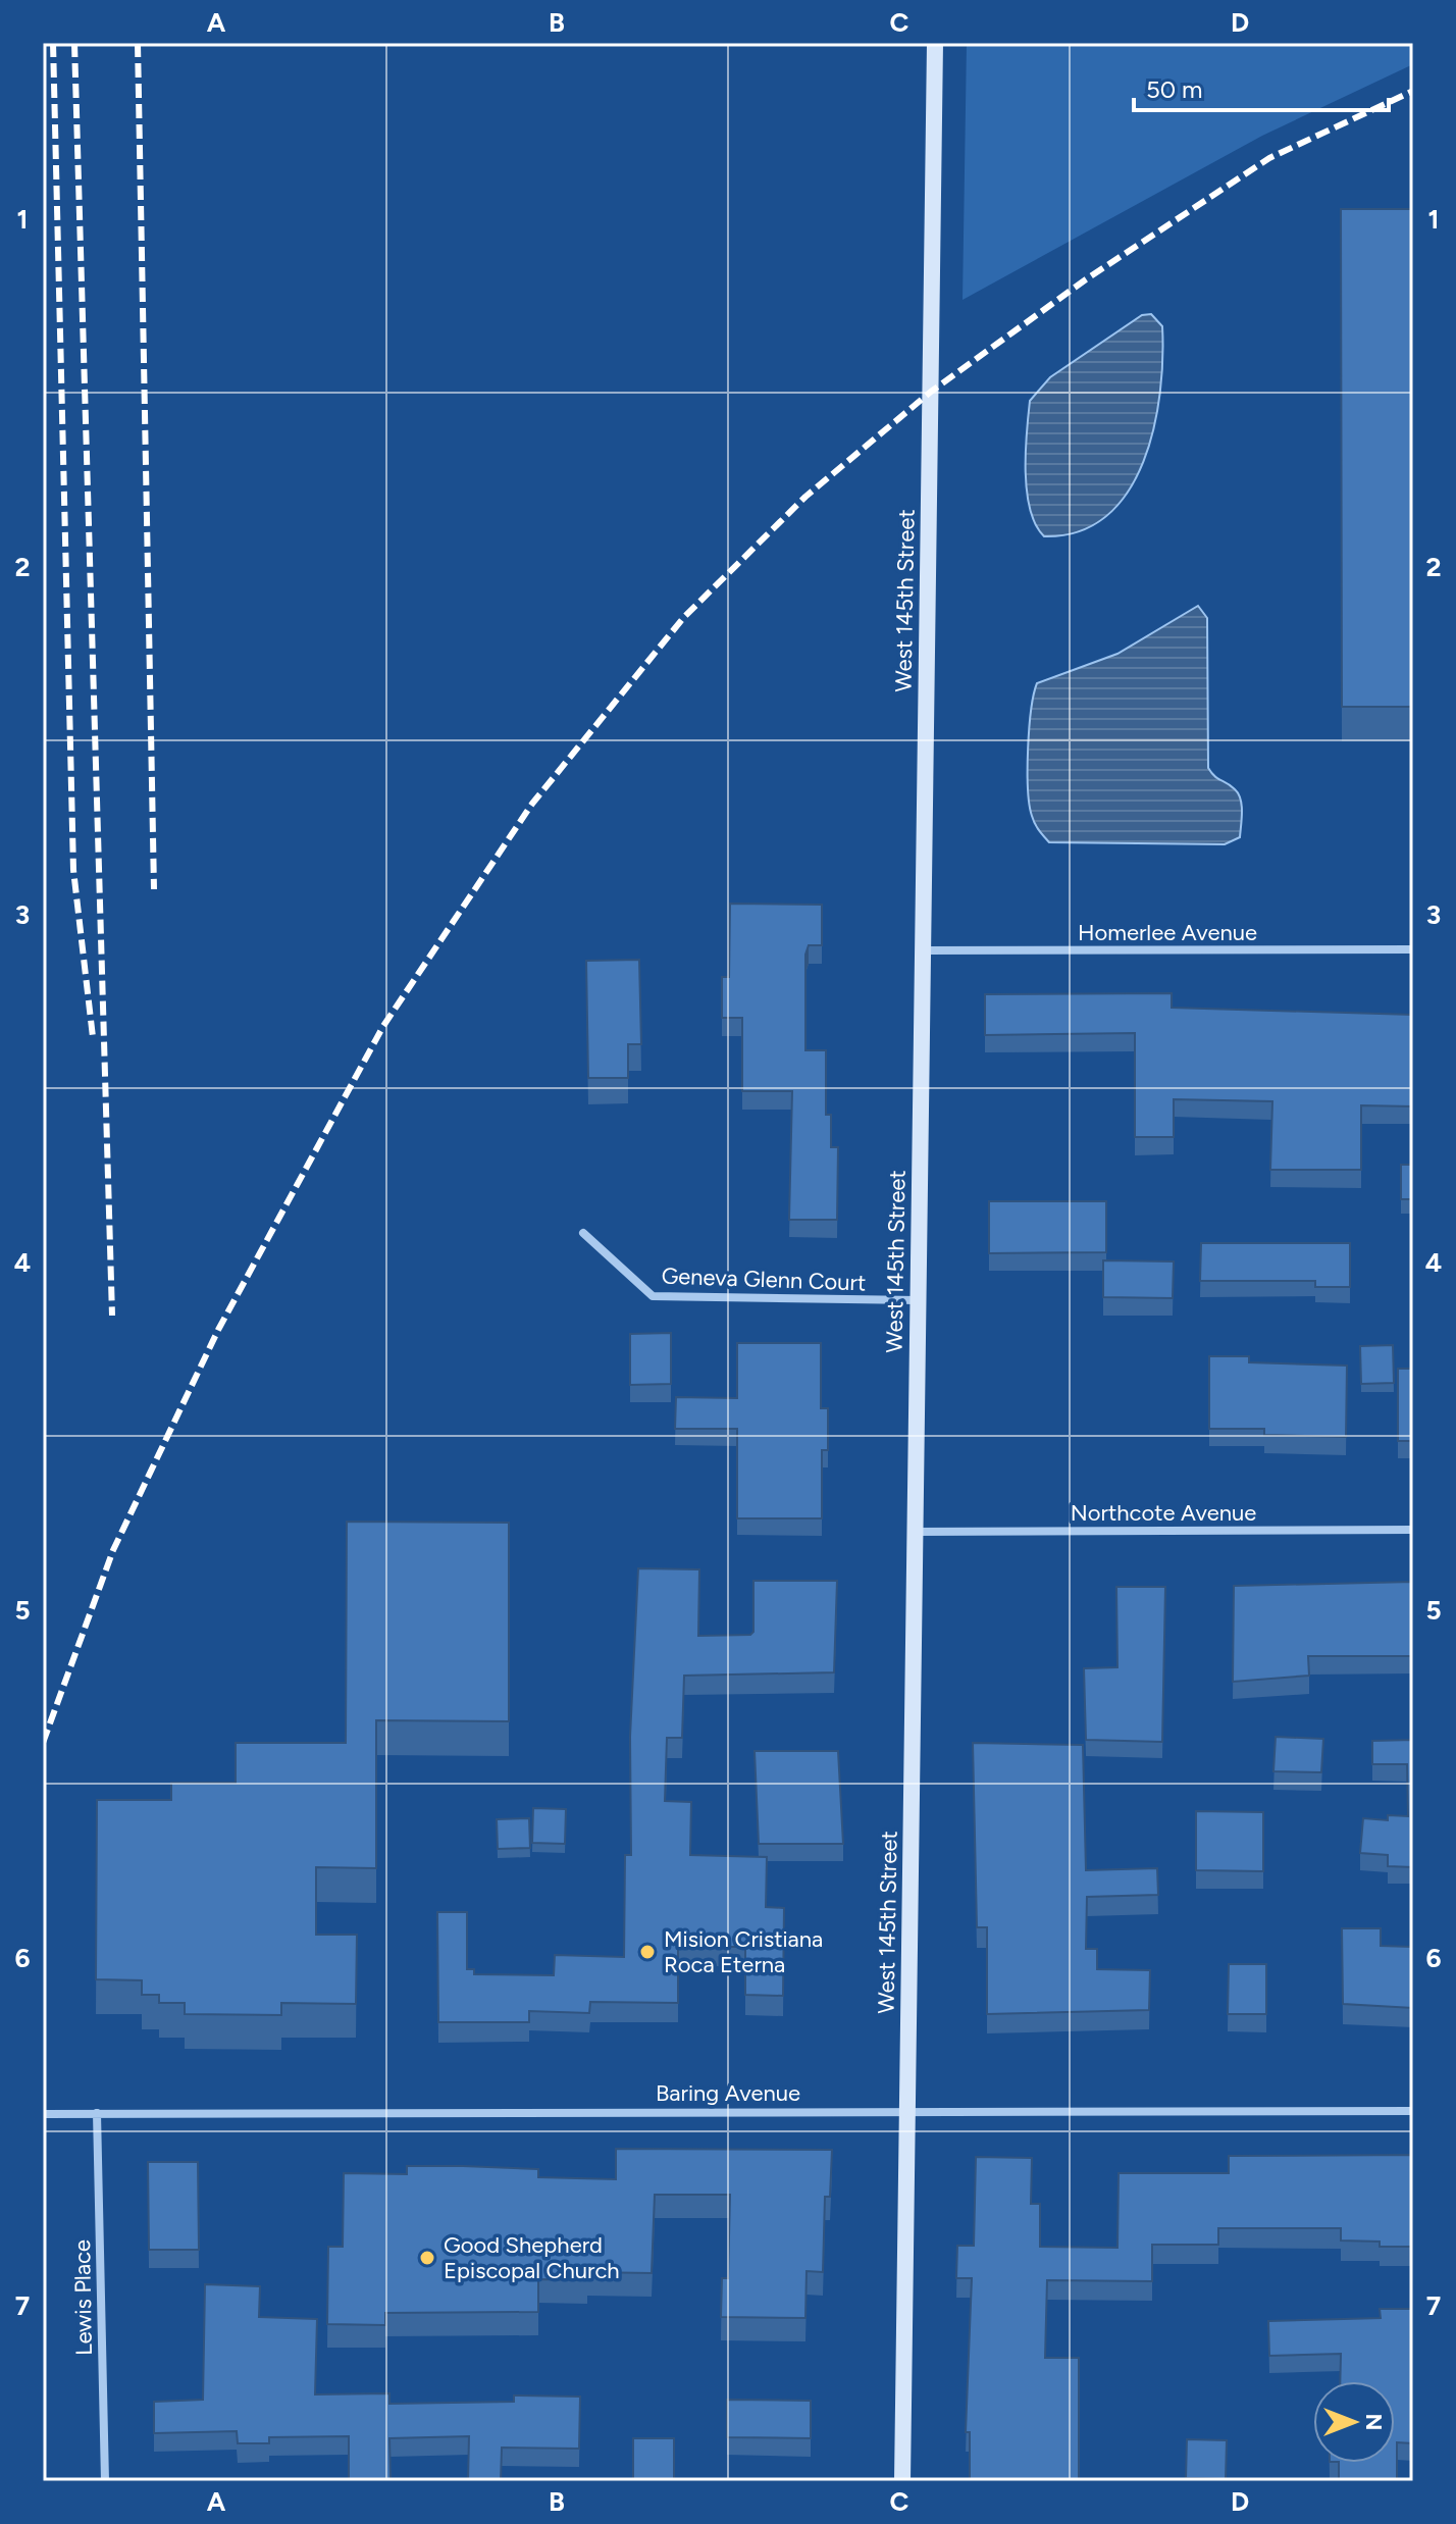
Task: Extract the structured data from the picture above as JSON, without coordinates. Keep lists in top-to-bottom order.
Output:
{
  "streets": {
    "street": [
      "West 145th Street",
      "Homerlee Avenue",
      "Geneva Glenn Court",
      "Northcote Avenue",
      "Baring Avenue",
      "Lewis Place"
    ]
  },
  "crossings": [
    ["West 145th Street", "Homerlee Avenue"],
    ["West 145th Street", "Geneva Glenn Court"],
    ["West 145th Street", "Northcote Avenue"],
    ["West 145th Street", "Baring Avenue"],
    ["Baring Avenue", "Lewis Place"]
  ],
  "places": ["Mision Cristiana Roca Eterna", "Good Shepherd Episcopal Church"],
  "scale_bar": "50 m",
  "north": "right",
  "grid": {
    "columns": [
      "A",
      "B",
      "C",
      "D"
    ],
    "rows": [
      "1",
      "2",
      "3",
      "4",
      "5",
      "6",
      "7"
    ]
  }
}
